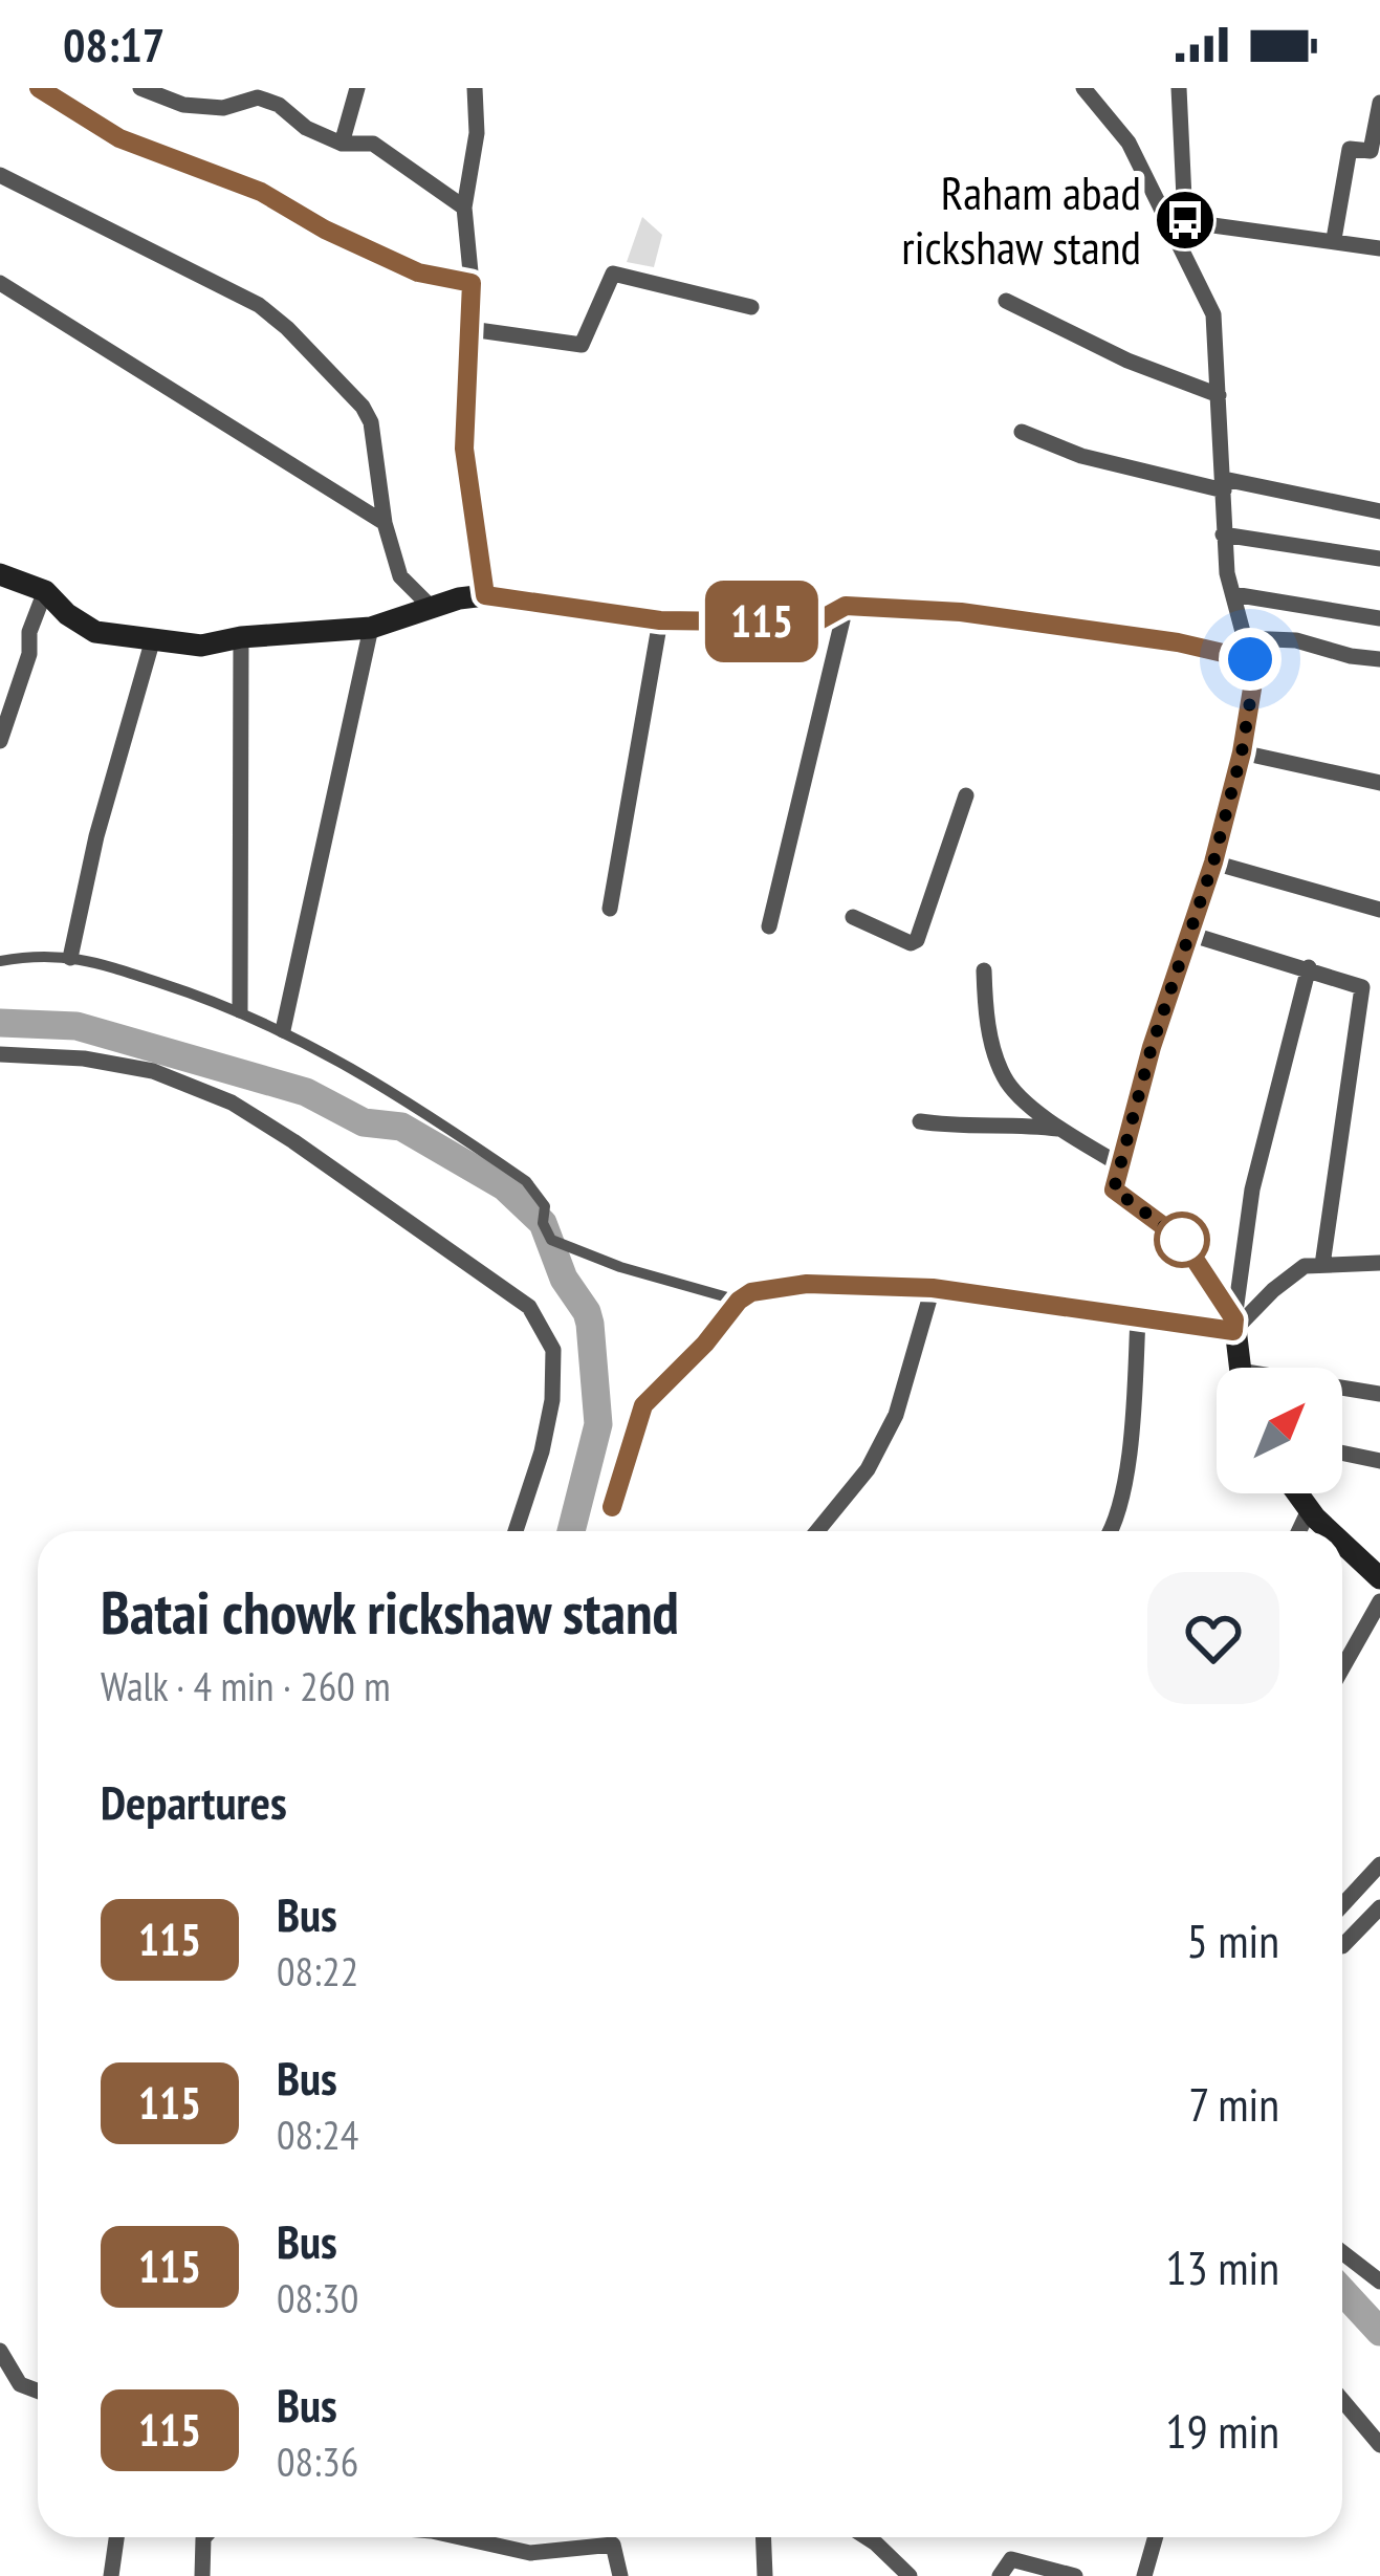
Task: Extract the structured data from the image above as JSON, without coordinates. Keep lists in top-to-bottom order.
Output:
{
  "places": {
    "bus stop": ["Raham abad rickshaw stand"]
  },
  "lines": ["bus line 115"],
  "north": "top right",
  "page": {
    "status": "08:17",
    "on_map": "115",
    "heading": [
      ["Batai chowk rickshaw stand", "Walk · 4 min · 260 m"],
      "Departures"
    ],
    "list": [
      {
        "mark": "115",
        "name": "Bus",
        "note": "08:22",
        "value": "5 min"
      },
      {
        "mark": "115",
        "name": "Bus",
        "note": "08:24",
        "value": "7 min"
      },
      {
        "mark": "115",
        "name": "Bus",
        "note": "08:30",
        "value": "13 min"
      },
      {
        "mark": "115",
        "name": "Bus",
        "note": "08:36",
        "value": "19 min"
      }
    ]
  }
}
